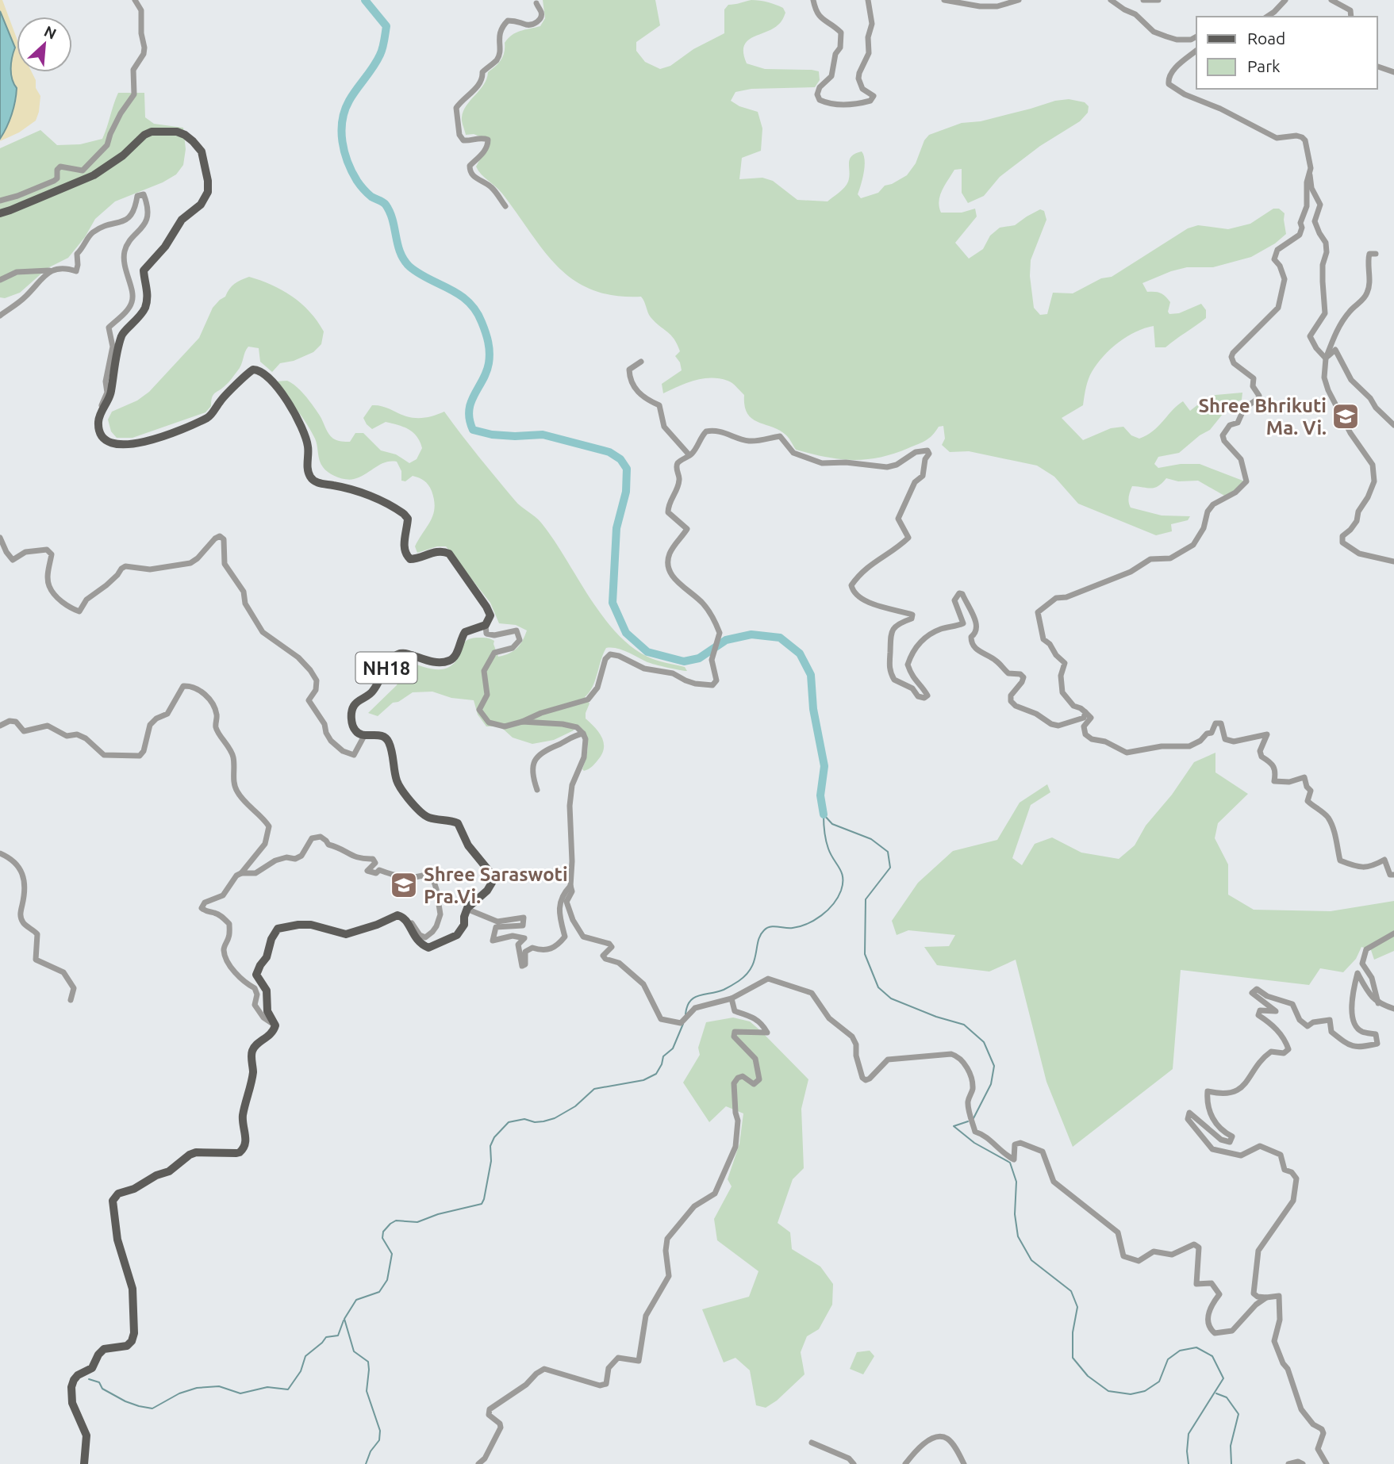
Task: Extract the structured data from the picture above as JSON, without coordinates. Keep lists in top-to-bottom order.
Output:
{
  "streets": {
    "main road": ["NH18"]
  },
  "places": {
    "school or university": ["Shree Bhrikuti Ma. Vi.", "Shree Saraswoti Pra.Vi."]
  },
  "legend": ["Road", "Park"],
  "north": "top right"
}
